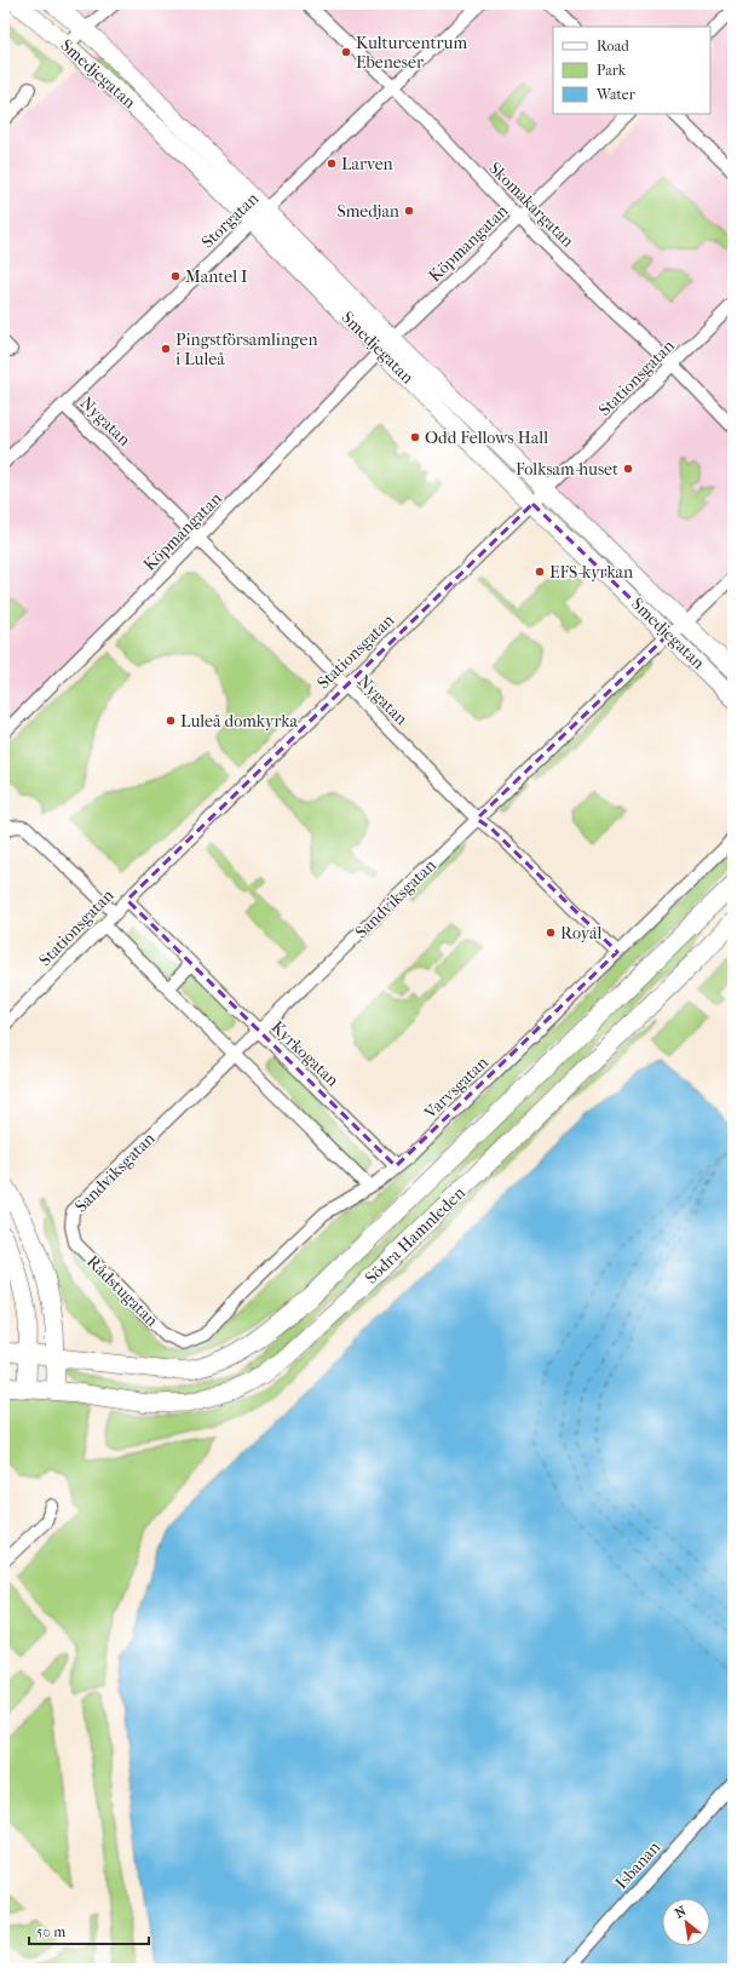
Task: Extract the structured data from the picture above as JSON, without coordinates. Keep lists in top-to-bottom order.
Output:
{
  "streets": {
    "main road": ["Smedjegatan", "Södra Hamnleden"],
    "street": [
      "Skomakargatan",
      "Storgatan",
      "Köpmangatan",
      "Stationsgatan",
      "Nygatan",
      "Sandviksgatan",
      "Kyrkogatan",
      "Varvsgatan",
      "Rådstugatan",
      "Isbanan"
    ]
  },
  "crossings": [
    ["Smedjegatan", "Storgatan"],
    ["Smedjegatan", "Köpmangatan"],
    ["Smedjegatan", "Stationsgatan"],
    ["Smedjegatan", "Sandviksgatan"],
    ["Skomakargatan", "Storgatan"],
    ["Skomakargatan", "Köpmangatan"],
    ["Skomakargatan", "Stationsgatan"],
    ["Storgatan", "Nygatan"],
    ["Köpmangatan", "Nygatan"],
    ["Stationsgatan", "Nygatan"],
    ["Stationsgatan", "Kyrkogatan"],
    ["Nygatan", "Sandviksgatan"],
    ["Nygatan", "Varvsgatan"],
    ["Sandviksgatan", "Kyrkogatan"],
    ["Sandviksgatan", "Rådstugatan"],
    ["Kyrkogatan", "Varvsgatan"],
    ["Varvsgatan", "Rådstugatan"]
  ],
  "places": [
    "Kulturcentrum Ebeneser",
    "Larven",
    "Smedjan",
    "Mantel I",
    "Pingstförsamlingen i Luleå",
    "Odd Fellows Hall",
    "Folksam-huset",
    "EFS-kyrkan",
    "Luleå domkyrka",
    "Royal"
  ],
  "legend": ["Road", "Park", "Water"],
  "scale_bar": "50 m",
  "north": "top left"
}
